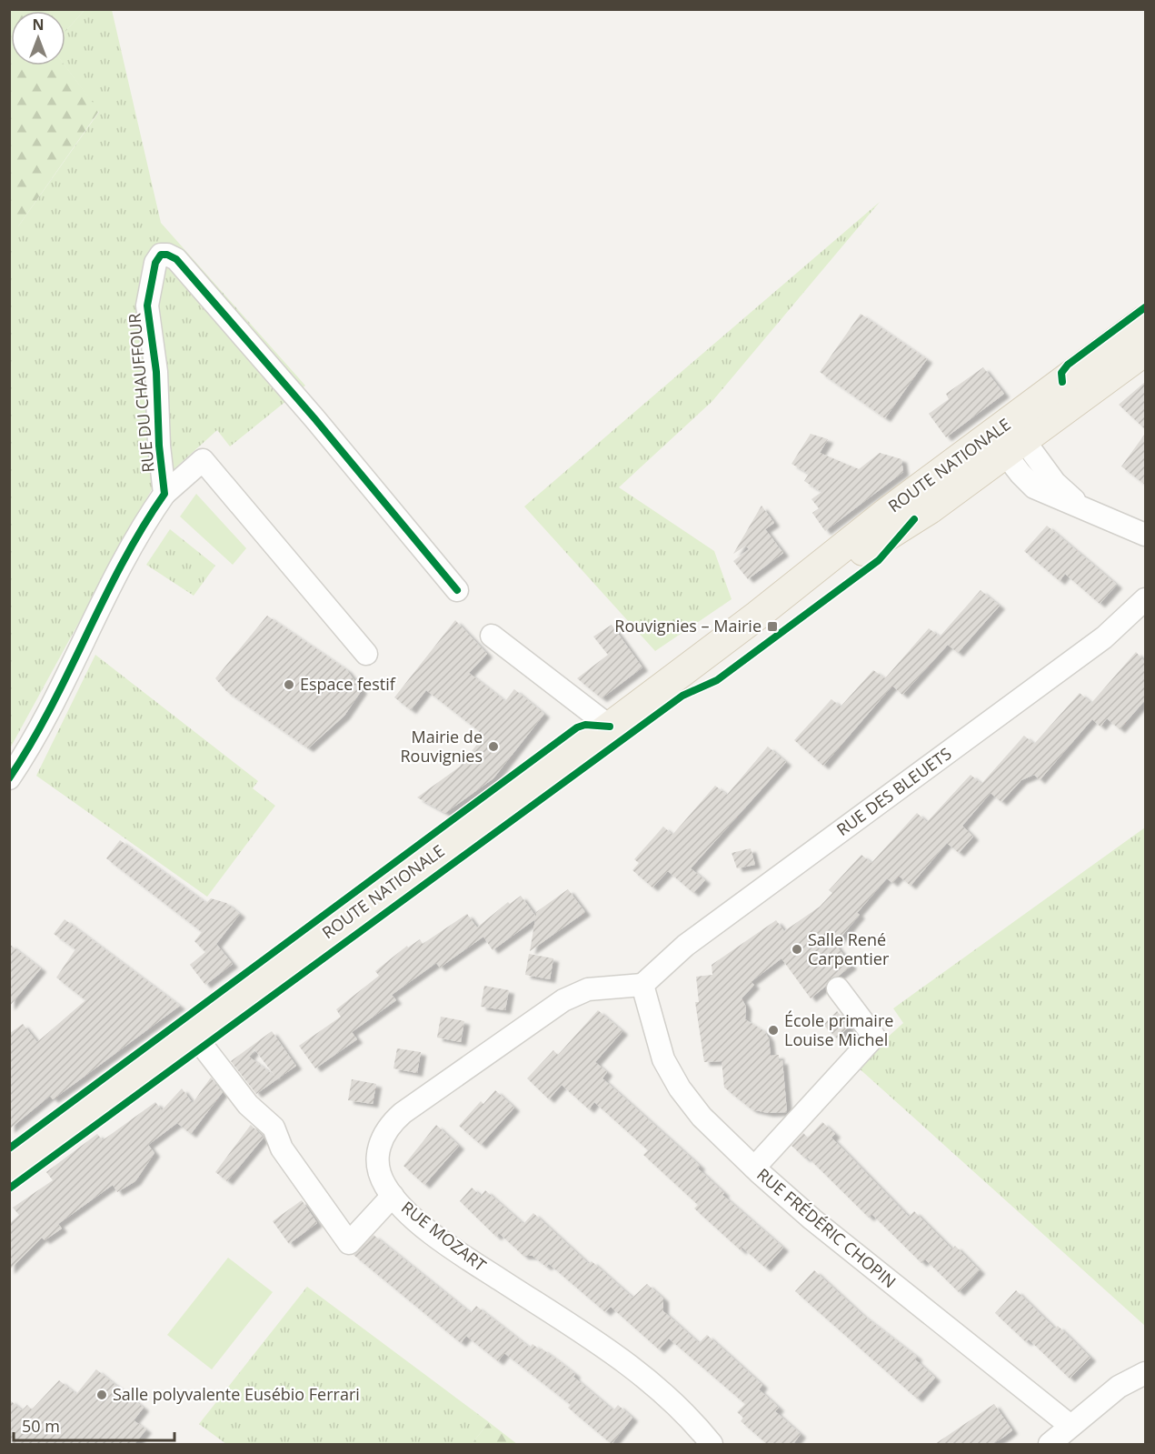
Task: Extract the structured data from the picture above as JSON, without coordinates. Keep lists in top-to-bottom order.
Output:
{
  "streets": {
    "main road": ["ROUTE NATIONALE"],
    "street": [
      "RUE DU CHAUFFOUR",
      "RUE DES BLEUETS",
      "RUE FRÉDÉRIC CHOPIN",
      "RUE MOZART"
    ]
  },
  "crossings": [
    ["RUE DES BLEUETS", "RUE FRÉDÉRIC CHOPIN"],
    ["RUE DES BLEUETS", "RUE MOZART"],
    ["RUE FRÉDÉRIC CHOPIN", "RUE MOZART"]
  ],
  "places": {
    "transit": ["Rouvignies – Mairie"],
    "other": [
      "Espace festif",
      "Mairie de Rouvignies",
      "Salle René Carpentier",
      "École primaire Louise Michel",
      "Salle polyvalente Eusébio Ferrari"
    ]
  },
  "scale_bar": "50 m",
  "north": "top"
}
